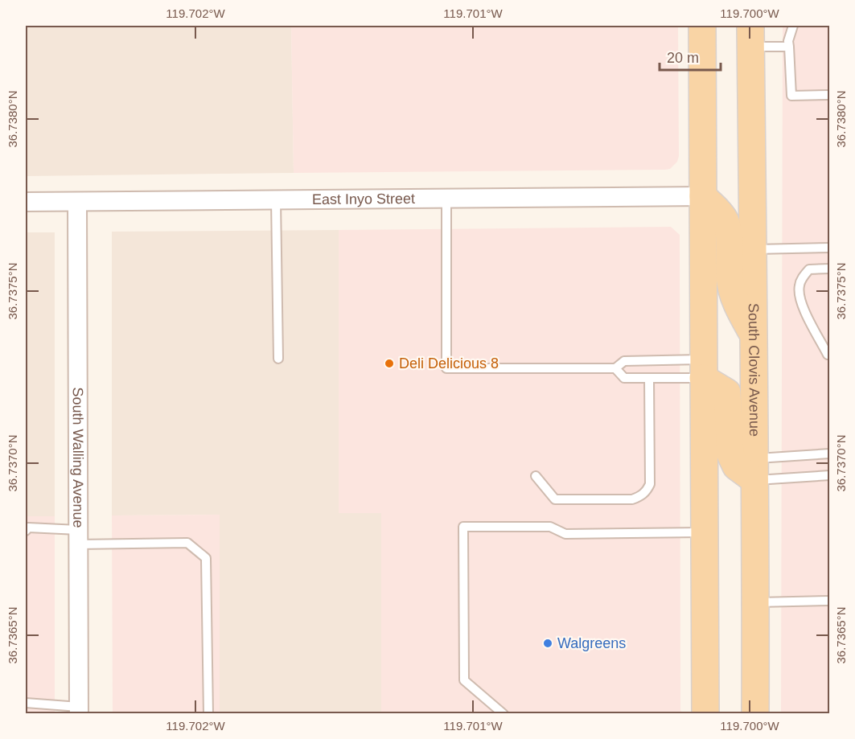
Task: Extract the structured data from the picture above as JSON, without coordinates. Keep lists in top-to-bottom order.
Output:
{
  "streets": {
    "main road": ["South Clovis Avenue"],
    "street": ["East Inyo Street", "South Walling Avenue"]
  },
  "crossings": [
    ["East Inyo Street", "South Walling Avenue"]
  ],
  "places": ["Deli Delicious 8", "Walgreens"],
  "scale_bar": "20 m",
  "coordinates": [
    "119.702°W",
    "119.701°W",
    "119.700°W",
    "36.7380°N",
    "36.7375°N",
    "36.7370°N",
    "36.7365°N"
  ]
}
